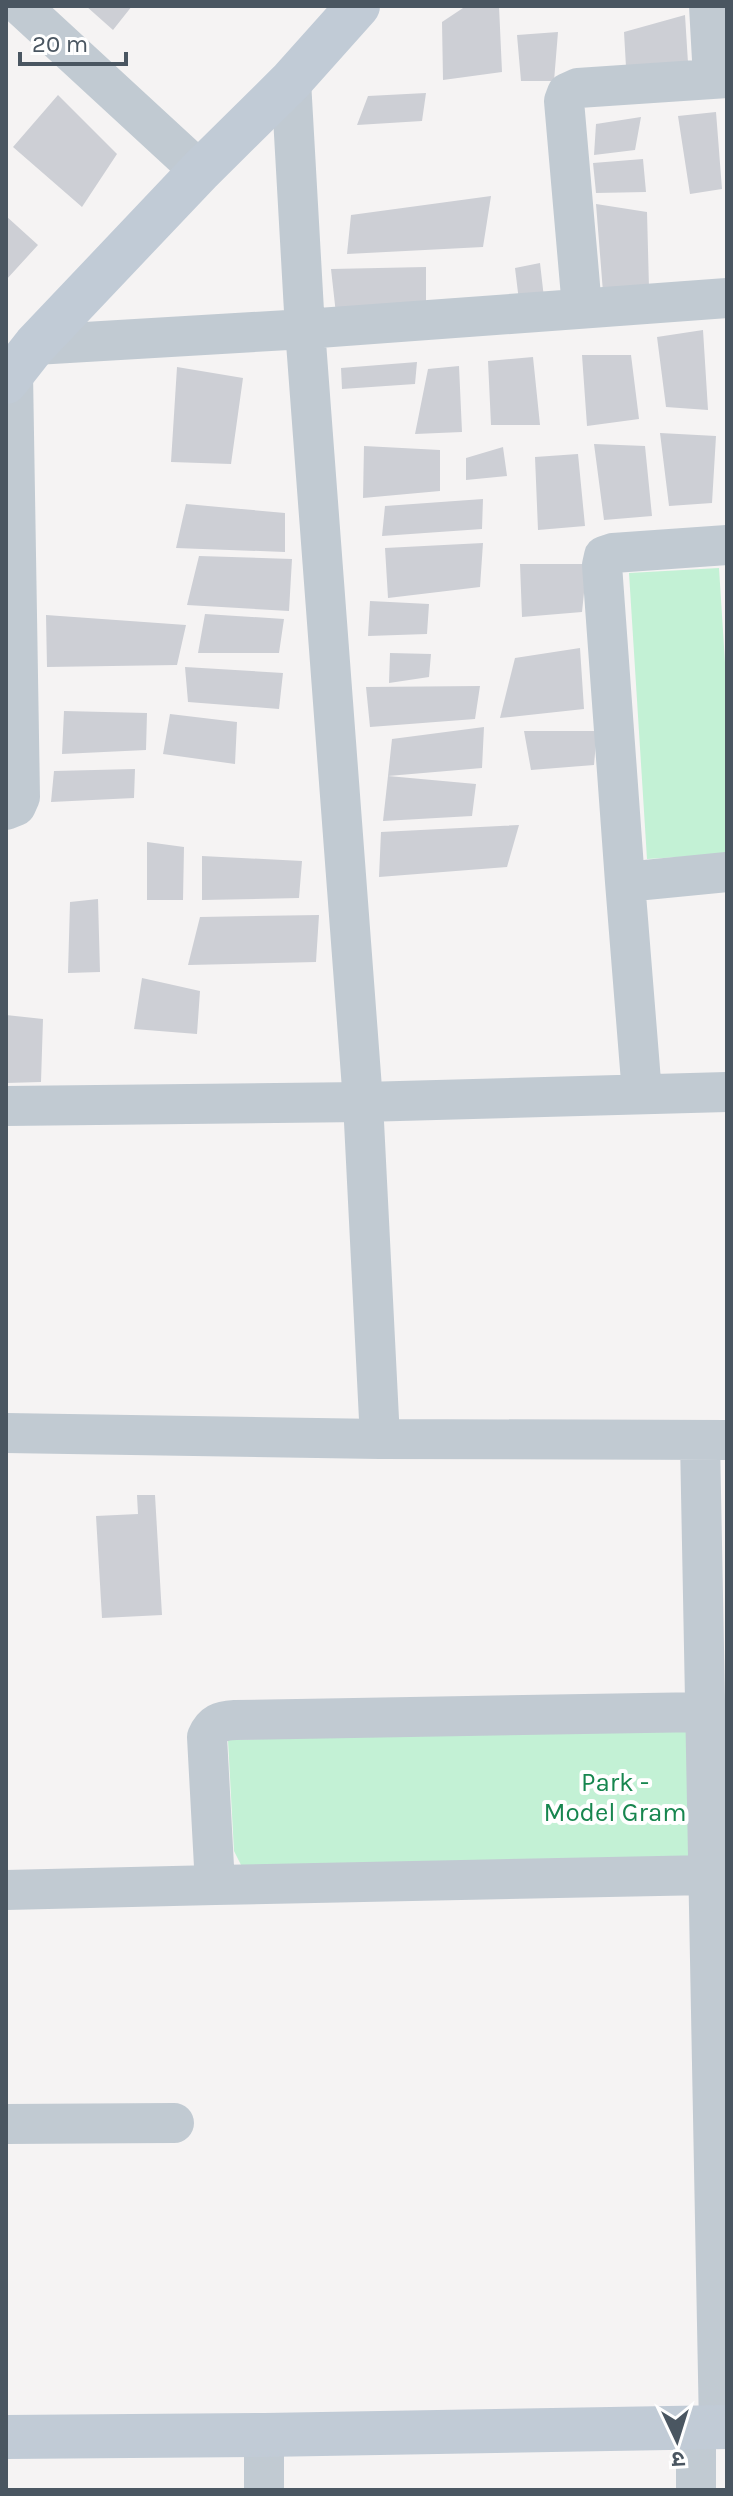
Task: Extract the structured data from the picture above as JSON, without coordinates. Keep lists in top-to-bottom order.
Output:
{
  "parks": ["Park - Model Gram"],
  "scale_bar": "20 m",
  "north": "bottom"
}
